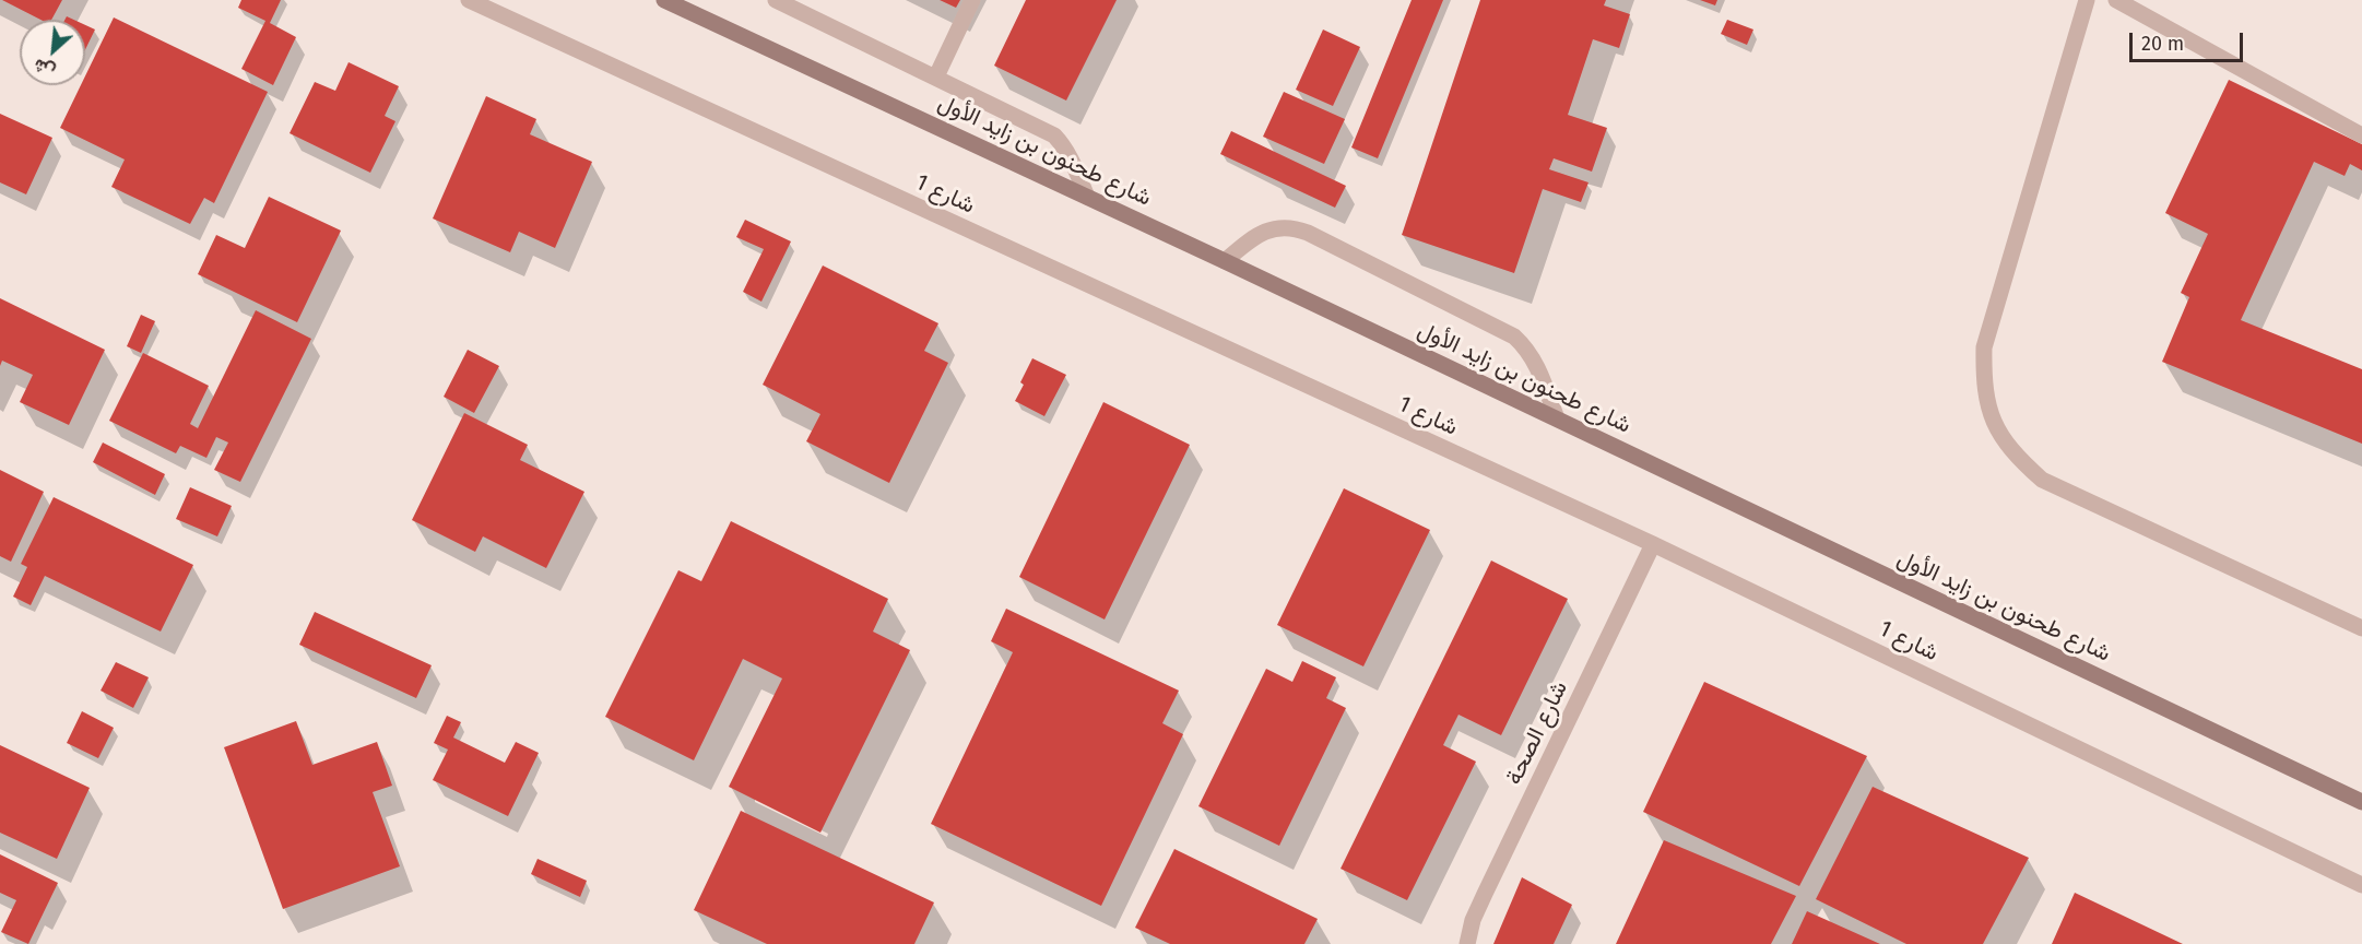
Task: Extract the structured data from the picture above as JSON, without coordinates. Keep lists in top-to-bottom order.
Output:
{
  "streets": {
    "street": ["شارع طحنون بن زايد الأول", "شارع 1", "شارع الصحة"]
  },
  "crossings": [
    ["شارع 1", "شارع الصحة"]
  ],
  "scale_bar": "20 m",
  "north": "bottom left"
}
